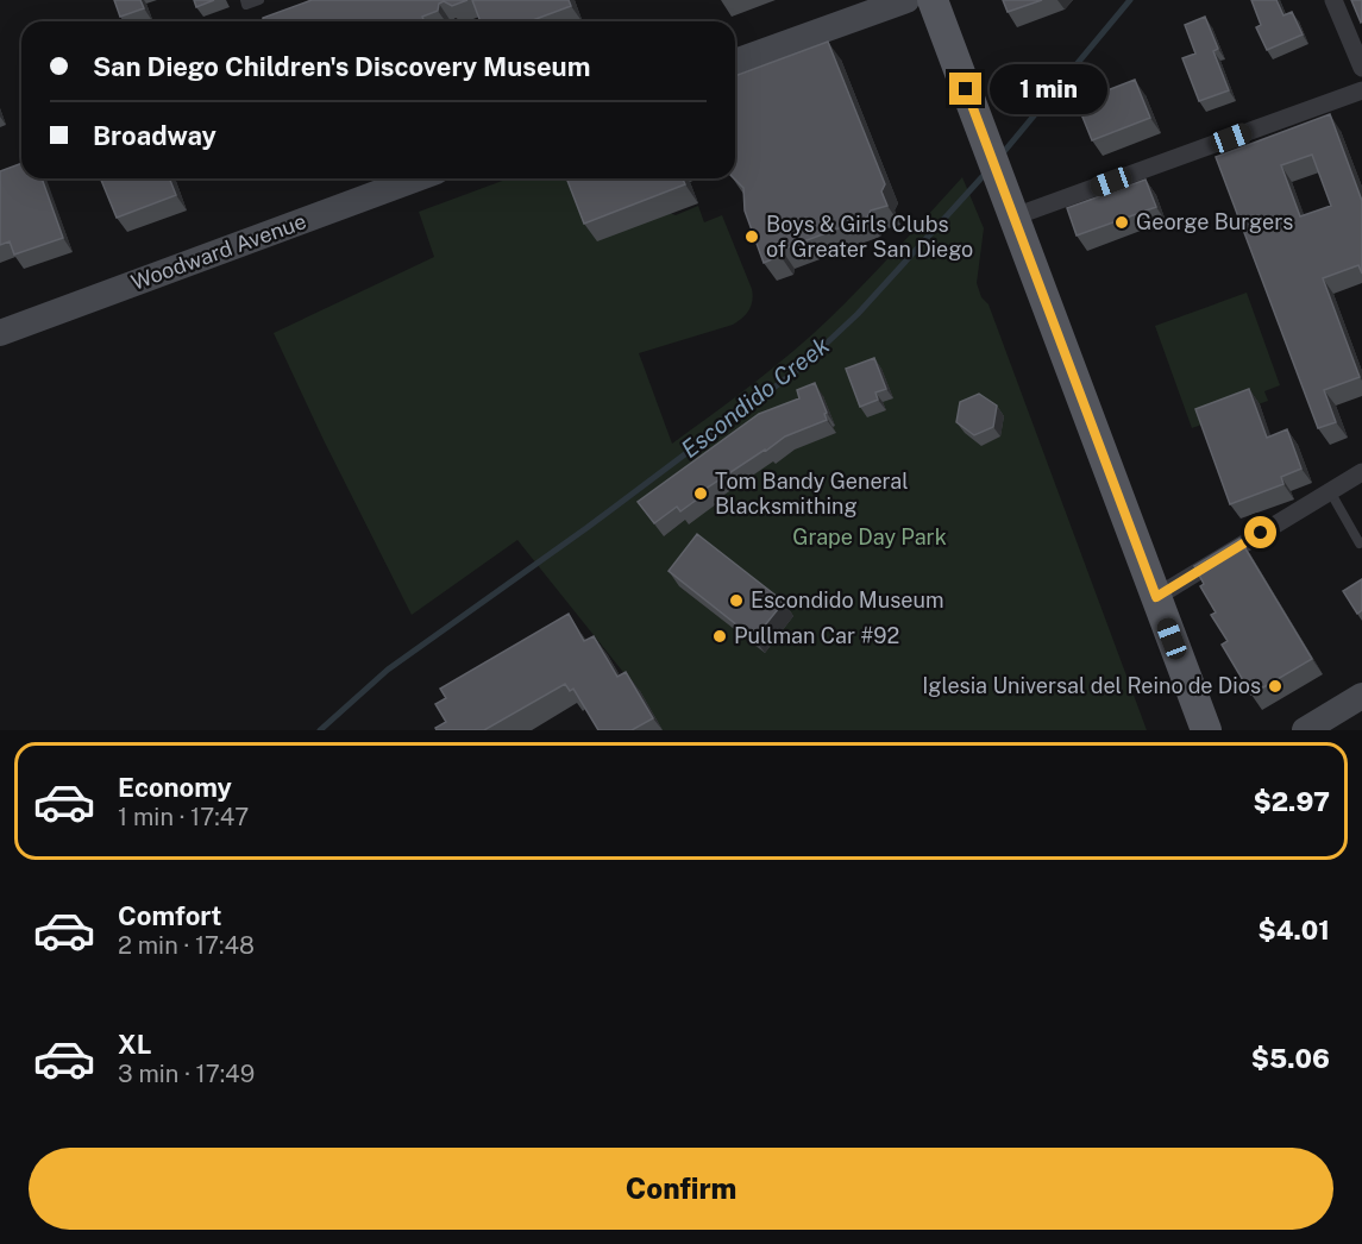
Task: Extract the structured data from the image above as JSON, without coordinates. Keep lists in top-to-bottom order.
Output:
{
  "streets": {
    "street": ["Woodward Avenue"]
  },
  "water": ["Escondido Creek"],
  "parks": ["Grape Day Park"],
  "places": [
    "George Burgers",
    "Boys & Girls Clubs of Greater San Diego",
    "Tom Bandy General Blacksmithing",
    "Escondido Museum",
    "Pullman Car #92",
    "Iglesia Universal del Reino de Dios"
  ],
  "page": {
    "banner": ["San Diego Children's Discovery Museum", "Broadway"],
    "bubble": "1 min",
    "list": [
      {
        "name": "Economy",
        "note": "1 min · 17:47",
        "value": "$2.97"
      },
      {
        "name": "Comfort",
        "note": "2 min · 17:48",
        "value": "$4.01"
      },
      {
        "name": "XL",
        "note": "3 min · 17:49",
        "value": "$5.06"
      }
    ],
    "buttons": "Confirm"
  }
}
